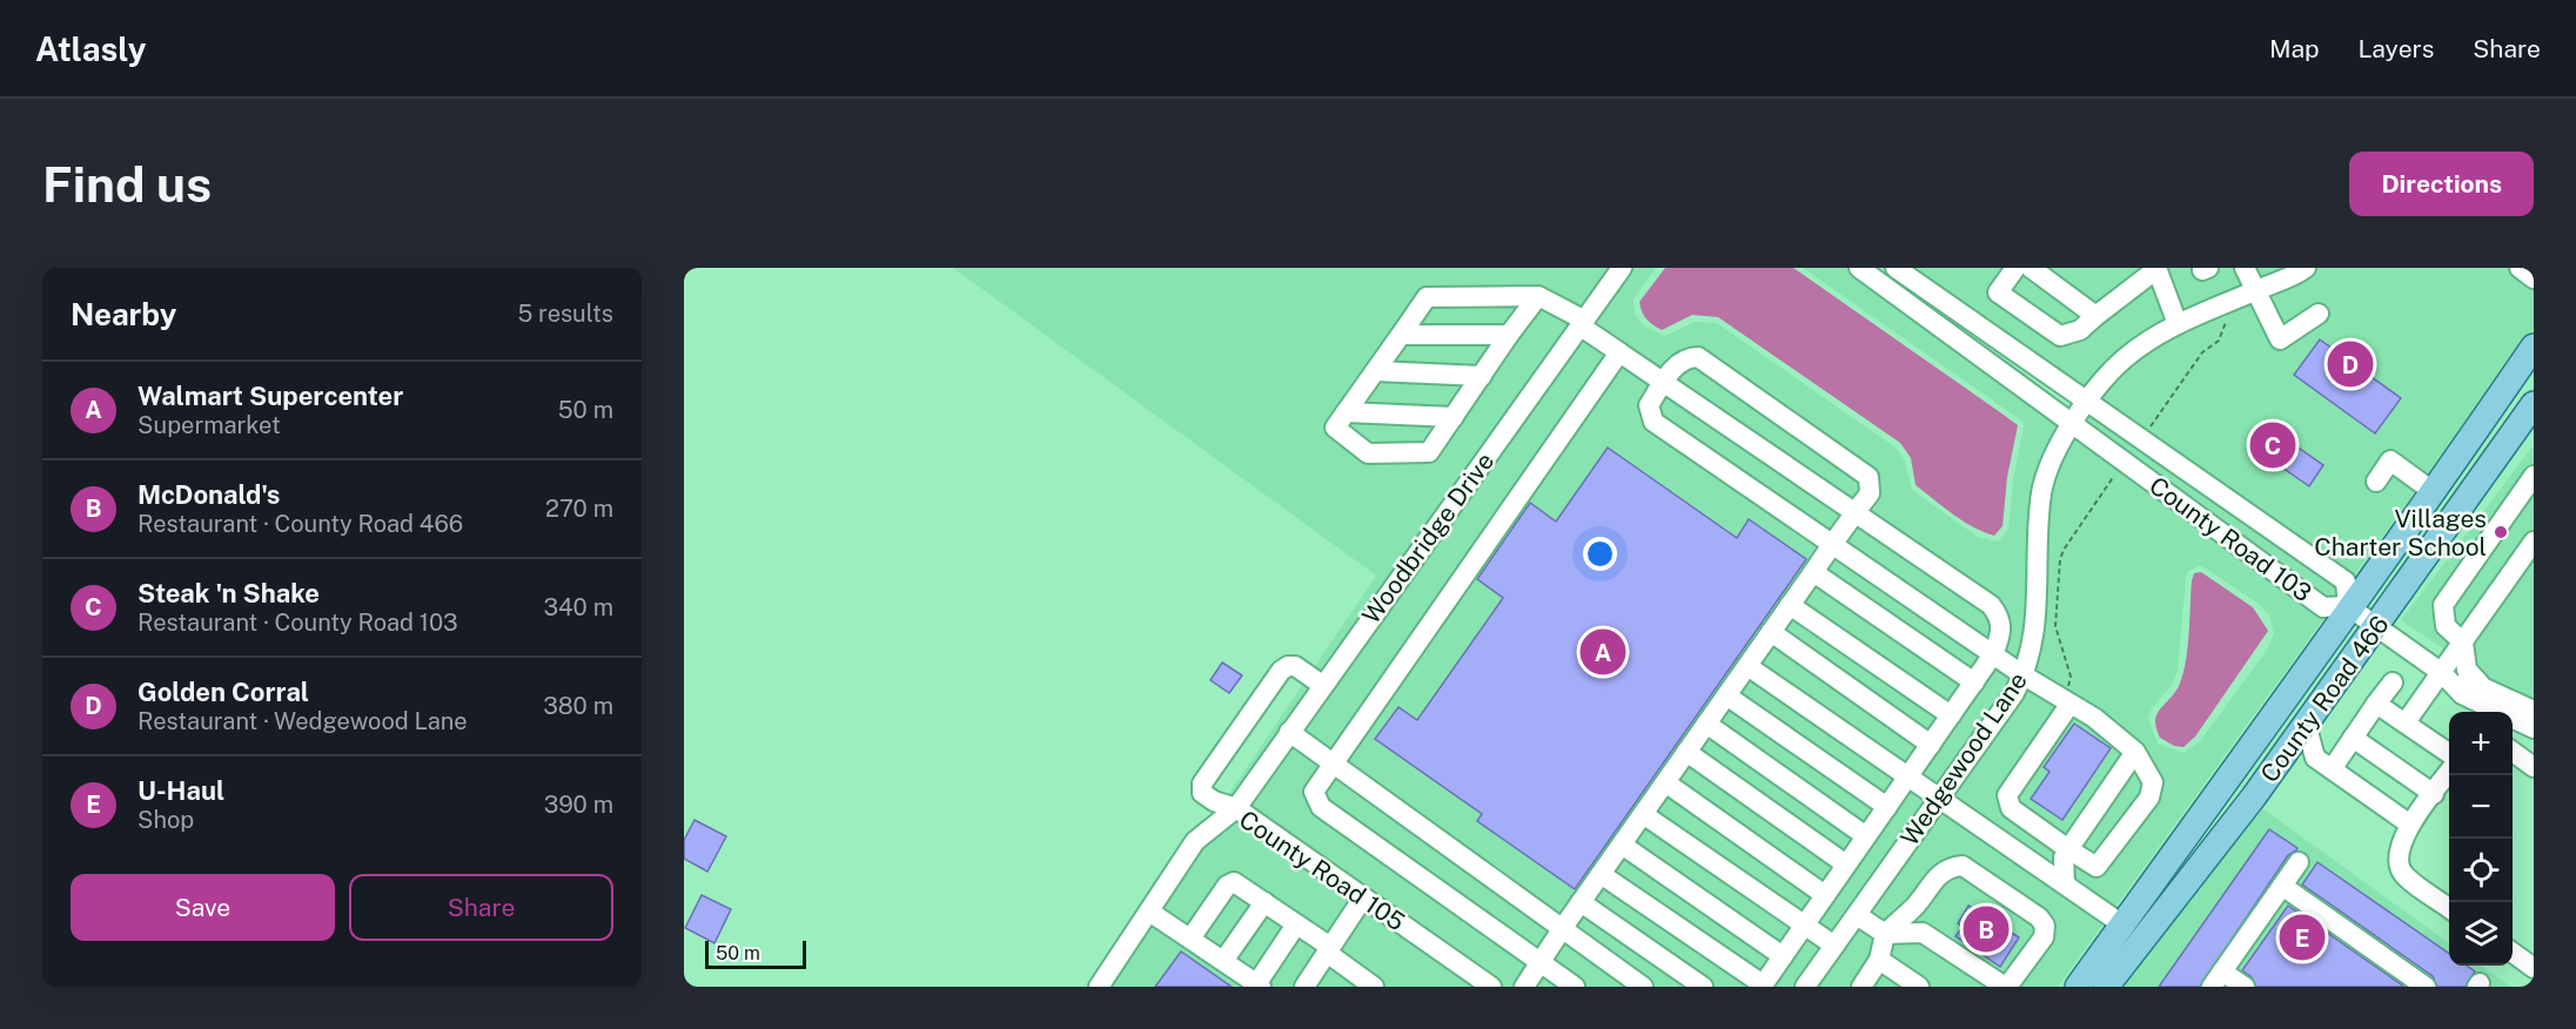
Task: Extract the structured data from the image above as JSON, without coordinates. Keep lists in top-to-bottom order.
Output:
{
  "streets": {
    "main road": ["County Road 466"],
    "street": [
      "Woodbridge Drive",
      "County Road 103",
      "Wedgewood Lane",
      "County Road 105"
    ]
  },
  "crossings": [
    ["Woodbridge Drive", "County Road 105"],
    ["County Road 103", "County Road 466"],
    ["County Road 103", "Wedgewood Lane"]
  ],
  "places": ["Villages Charter School"],
  "scale_bar": "50 m",
  "page": {
    "header": "Atlasly",
    "nav": ["Map", "Layers", "Share"],
    "buttons": [
      "Directions",
      ["Save", "Share"]
    ],
    "title": "Find us",
    "heading": ["Nearby", "5 results"],
    "pins": [
      "D",
      "C",
      "A",
      "B",
      "E"
    ],
    "list": [
      {
        "mark": "A",
        "name": "Walmart Supercenter",
        "note": "Supermarket",
        "value": "50 m"
      },
      {
        "mark": "B",
        "name": "McDonald's",
        "note": "Restaurant · County Road 466",
        "value": "270 m"
      },
      {
        "mark": "C",
        "name": "Steak 'n Shake",
        "note": "Restaurant · County Road 103",
        "value": "340 m"
      },
      {
        "mark": "D",
        "name": "Golden Corral",
        "note": "Restaurant · Wedgewood Lane",
        "value": "380 m"
      },
      {
        "mark": "E",
        "name": "U-Haul",
        "note": "Shop",
        "value": "390 m"
      }
    ],
    "map_buttons": ["+", "−"],
    "scale": "50 m"
  }
}
